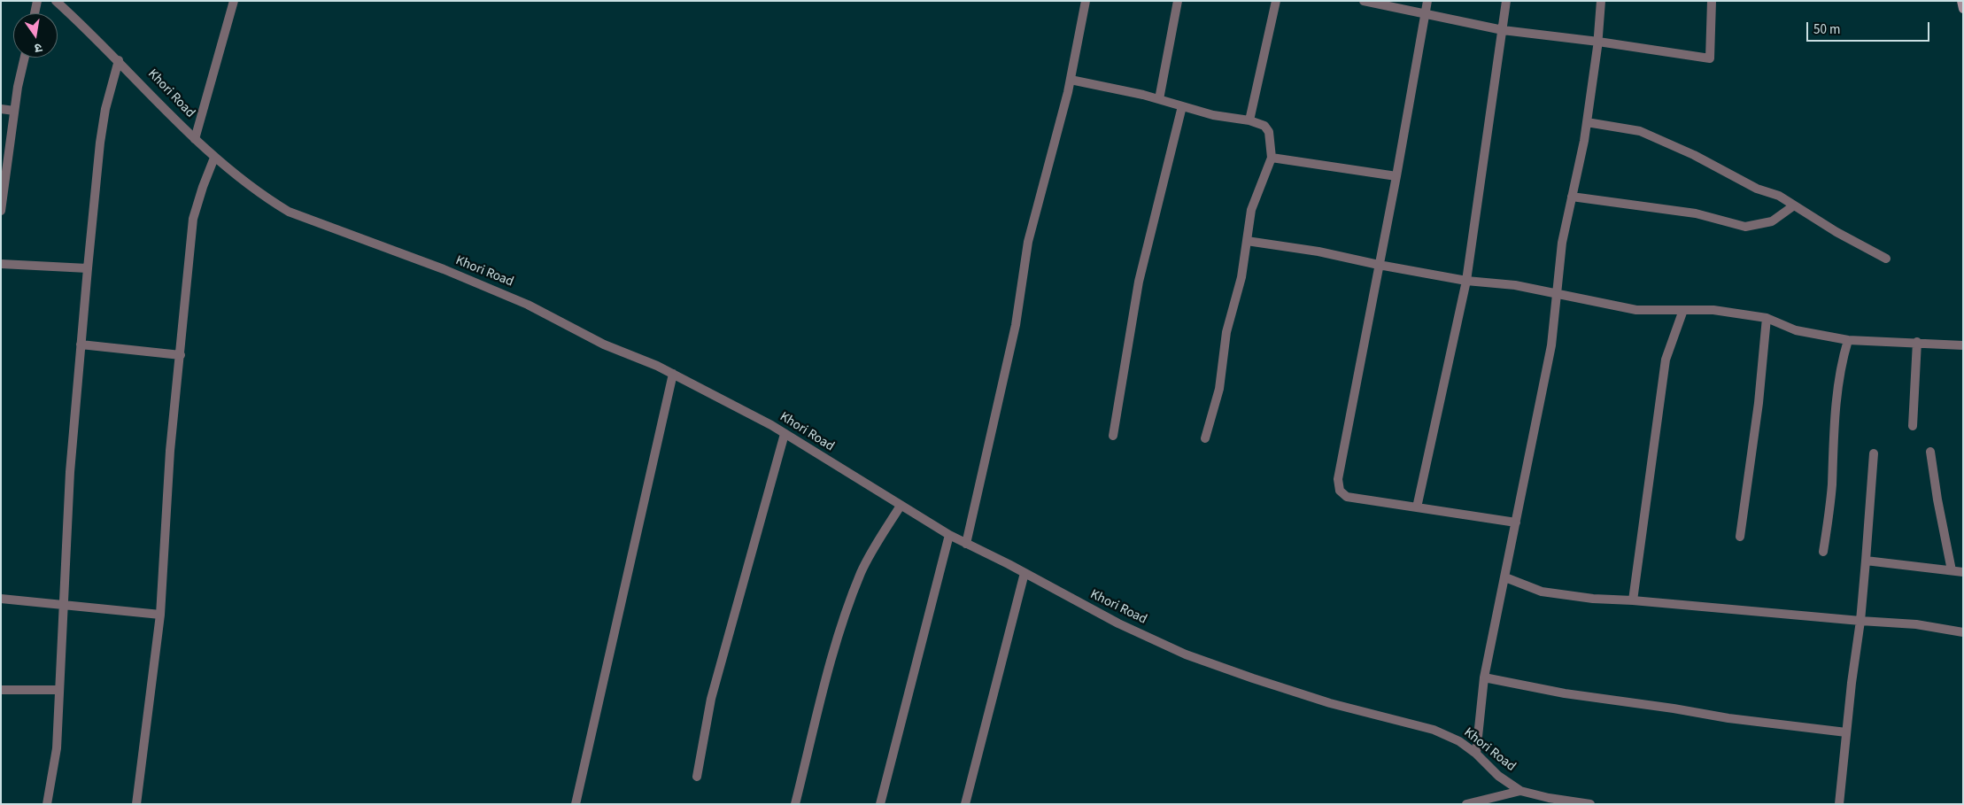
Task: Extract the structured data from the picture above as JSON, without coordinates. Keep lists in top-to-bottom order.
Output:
{
  "streets": {
    "street": ["Khori Road"]
  },
  "scale_bar": "50 m",
  "north": "bottom"
}
